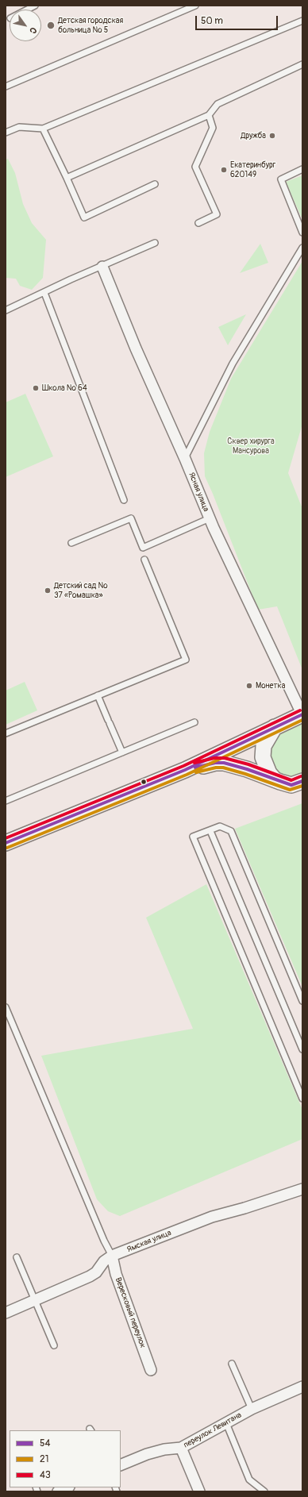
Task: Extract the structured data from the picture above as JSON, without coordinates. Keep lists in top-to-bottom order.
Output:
{
  "streets": {
    "street": [
      "Ясная улица",
      "Ямская улица",
      "Вересковый переулок",
      "переулок Левитана"
    ]
  },
  "crossings": [
    ["Ямская улица", "Вересковый переулок"]
  ],
  "parks": ["Сквер хирурга Мансурова"],
  "places": [
    "Детская городская больница № 5",
    "Дружба",
    "Екатеринбург 620149",
    "Школа № 64",
    "Детский сад № 37 «Ромашка»",
    "Монетка"
  ],
  "lines": ["transit line 43", "transit line 54", "transit line 21"],
  "legend": ["54", "21", "43"],
  "scale_bar": "50 m",
  "north": "bottom right"
}
